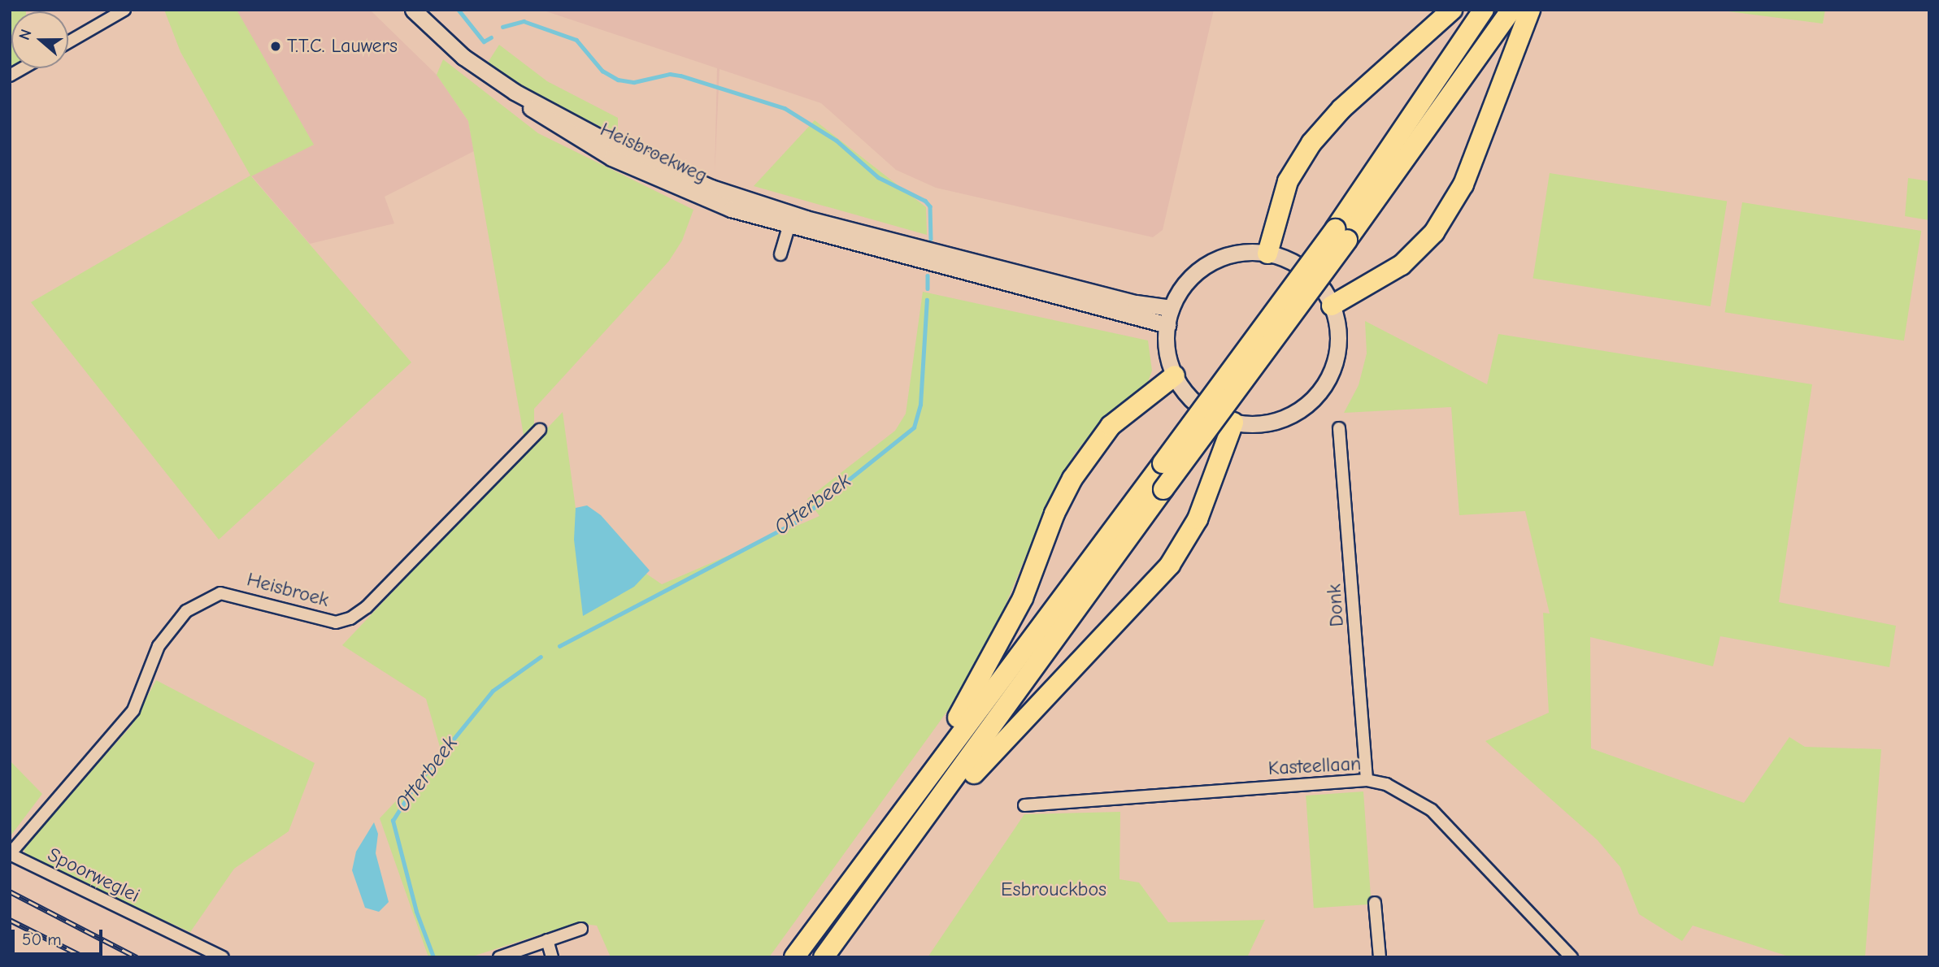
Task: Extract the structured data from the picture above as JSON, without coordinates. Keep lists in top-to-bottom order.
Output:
{
  "streets": {
    "main road": ["Heisbroekweg"],
    "street": [
      "Heisbroek",
      "Donk",
      "Kasteellaan",
      "Spoorweglei"
    ]
  },
  "crossings": [
    ["Heisbroek", "Spoorweglei"],
    ["Donk", "Kasteellaan"]
  ],
  "water": ["Otterbeek"],
  "parks": ["Esbrouckbos"],
  "places": ["T.T.C. Lauwers"],
  "scale_bar": "50 m",
  "north": "left"
}
